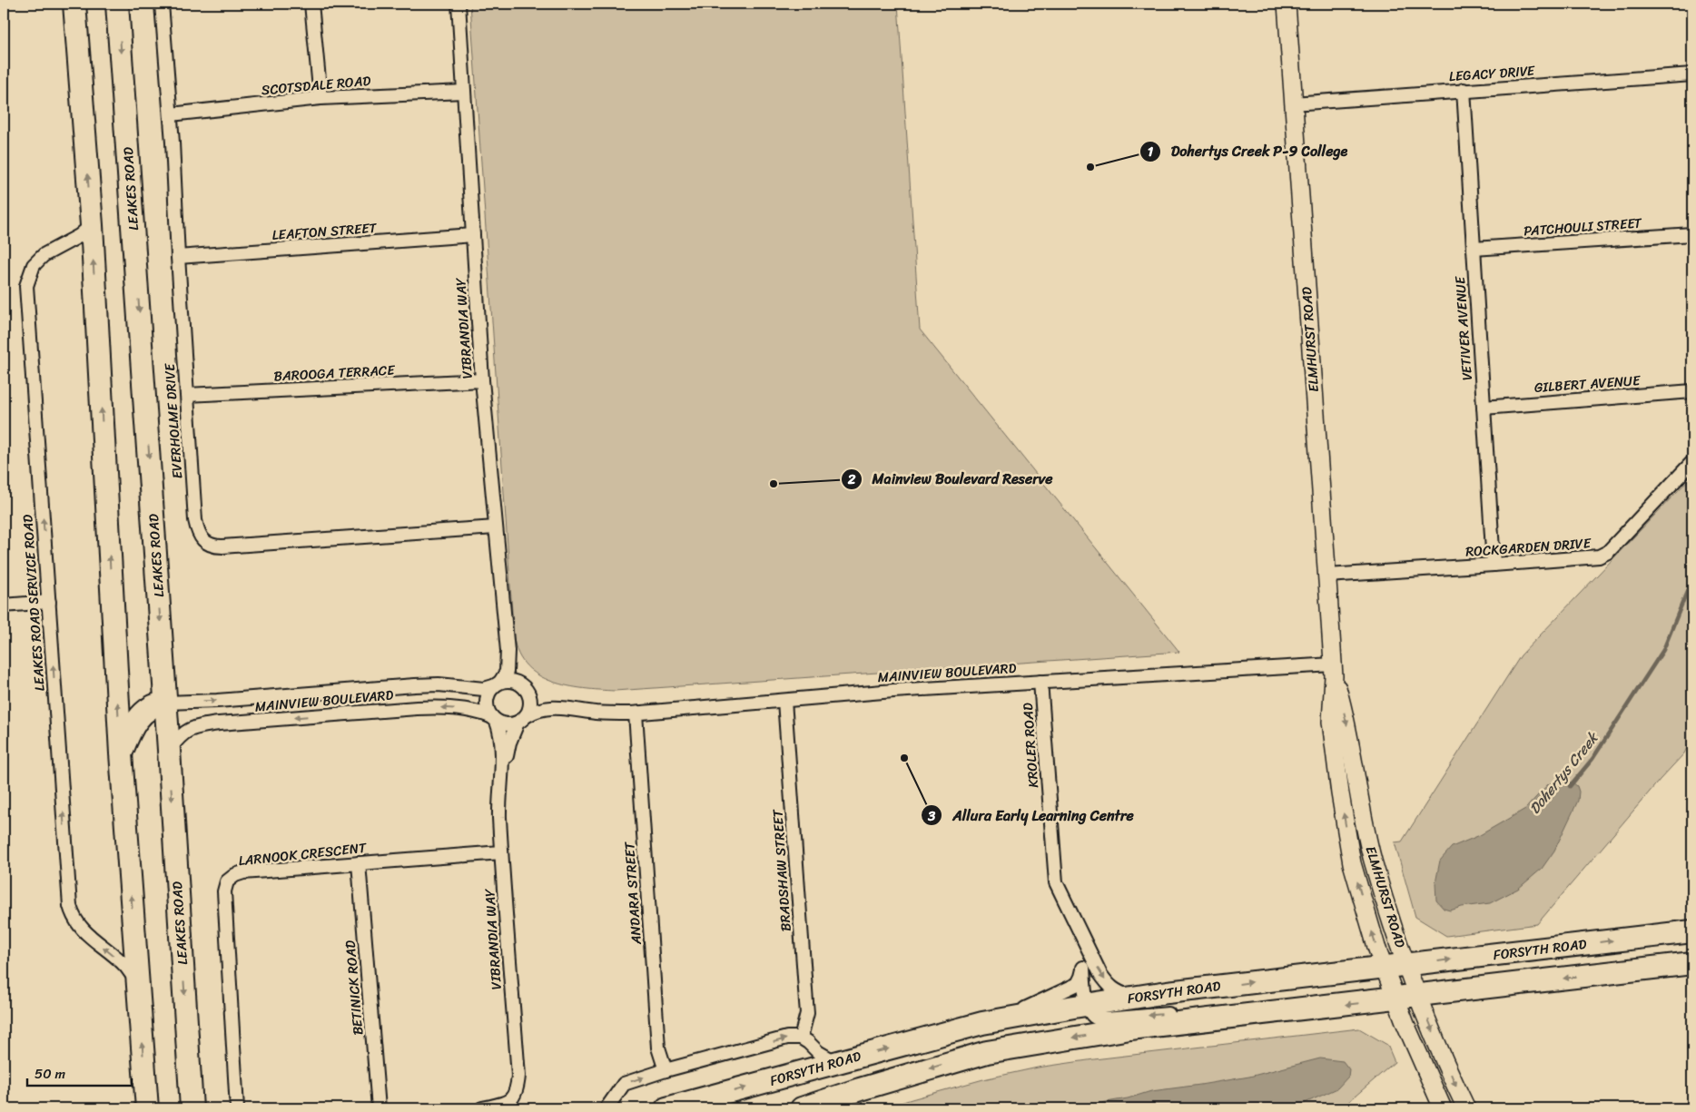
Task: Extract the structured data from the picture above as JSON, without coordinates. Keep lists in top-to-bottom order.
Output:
{
  "streets": {
    "highway": ["LEAKES ROAD", "FORSYTH ROAD"],
    "street": [
      "LEGACY DRIVE",
      "SCOTSDALE ROAD",
      "PATCHOULI STREET",
      "LEAFTON STREET",
      "VIBRANDIA WAY",
      "VETIVER AVENUE",
      "ELMHURST ROAD",
      "BAROOGA TERRACE",
      "GILBERT AVENUE",
      "EVERHOLME DRIVE",
      "ROCKGARDEN DRIVE",
      "LEAKES ROAD SERVICE ROAD",
      "MAINVIEW BOULEVARD",
      "KROLER ROAD",
      "LARNOOK CRESCENT",
      "BRADSHAW STREET",
      "ANDARA STREET",
      "BETINICK ROAD"
    ]
  },
  "crossings": [
    ["LEGACY DRIVE", "VETIVER AVENUE"],
    ["LEGACY DRIVE", "ELMHURST ROAD"],
    ["SCOTSDALE ROAD", "VIBRANDIA WAY"],
    ["SCOTSDALE ROAD", "EVERHOLME DRIVE"],
    ["LEAKES ROAD", "MAINVIEW BOULEVARD"],
    ["PATCHOULI STREET", "VETIVER AVENUE"],
    ["LEAFTON STREET", "VIBRANDIA WAY"],
    ["LEAFTON STREET", "EVERHOLME DRIVE"],
    ["VIBRANDIA WAY", "BAROOGA TERRACE"],
    ["VIBRANDIA WAY", "EVERHOLME DRIVE"],
    ["VIBRANDIA WAY", "MAINVIEW BOULEVARD"],
    ["VIBRANDIA WAY", "LARNOOK CRESCENT"],
    ["VETIVER AVENUE", "GILBERT AVENUE"],
    ["VETIVER AVENUE", "ROCKGARDEN DRIVE"],
    ["ELMHURST ROAD", "ROCKGARDEN DRIVE"],
    ["ELMHURST ROAD", "MAINVIEW BOULEVARD"],
    ["ELMHURST ROAD", "FORSYTH ROAD"],
    ["BAROOGA TERRACE", "EVERHOLME DRIVE"],
    ["MAINVIEW BOULEVARD", "KROLER ROAD"],
    ["MAINVIEW BOULEVARD", "BRADSHAW STREET"],
    ["MAINVIEW BOULEVARD", "ANDARA STREET"],
    ["KROLER ROAD", "FORSYTH ROAD"],
    ["LARNOOK CRESCENT", "BETINICK ROAD"]
  ],
  "one_way": ["LEAKES ROAD SERVICE ROAD"],
  "water": ["Dohertys Creek"],
  "places": ["Dohertys Creek P-9 College", "Mainview Boulevard Reserve", "Allura Early Learning Centre"],
  "scale_bar": "50 m"
}
